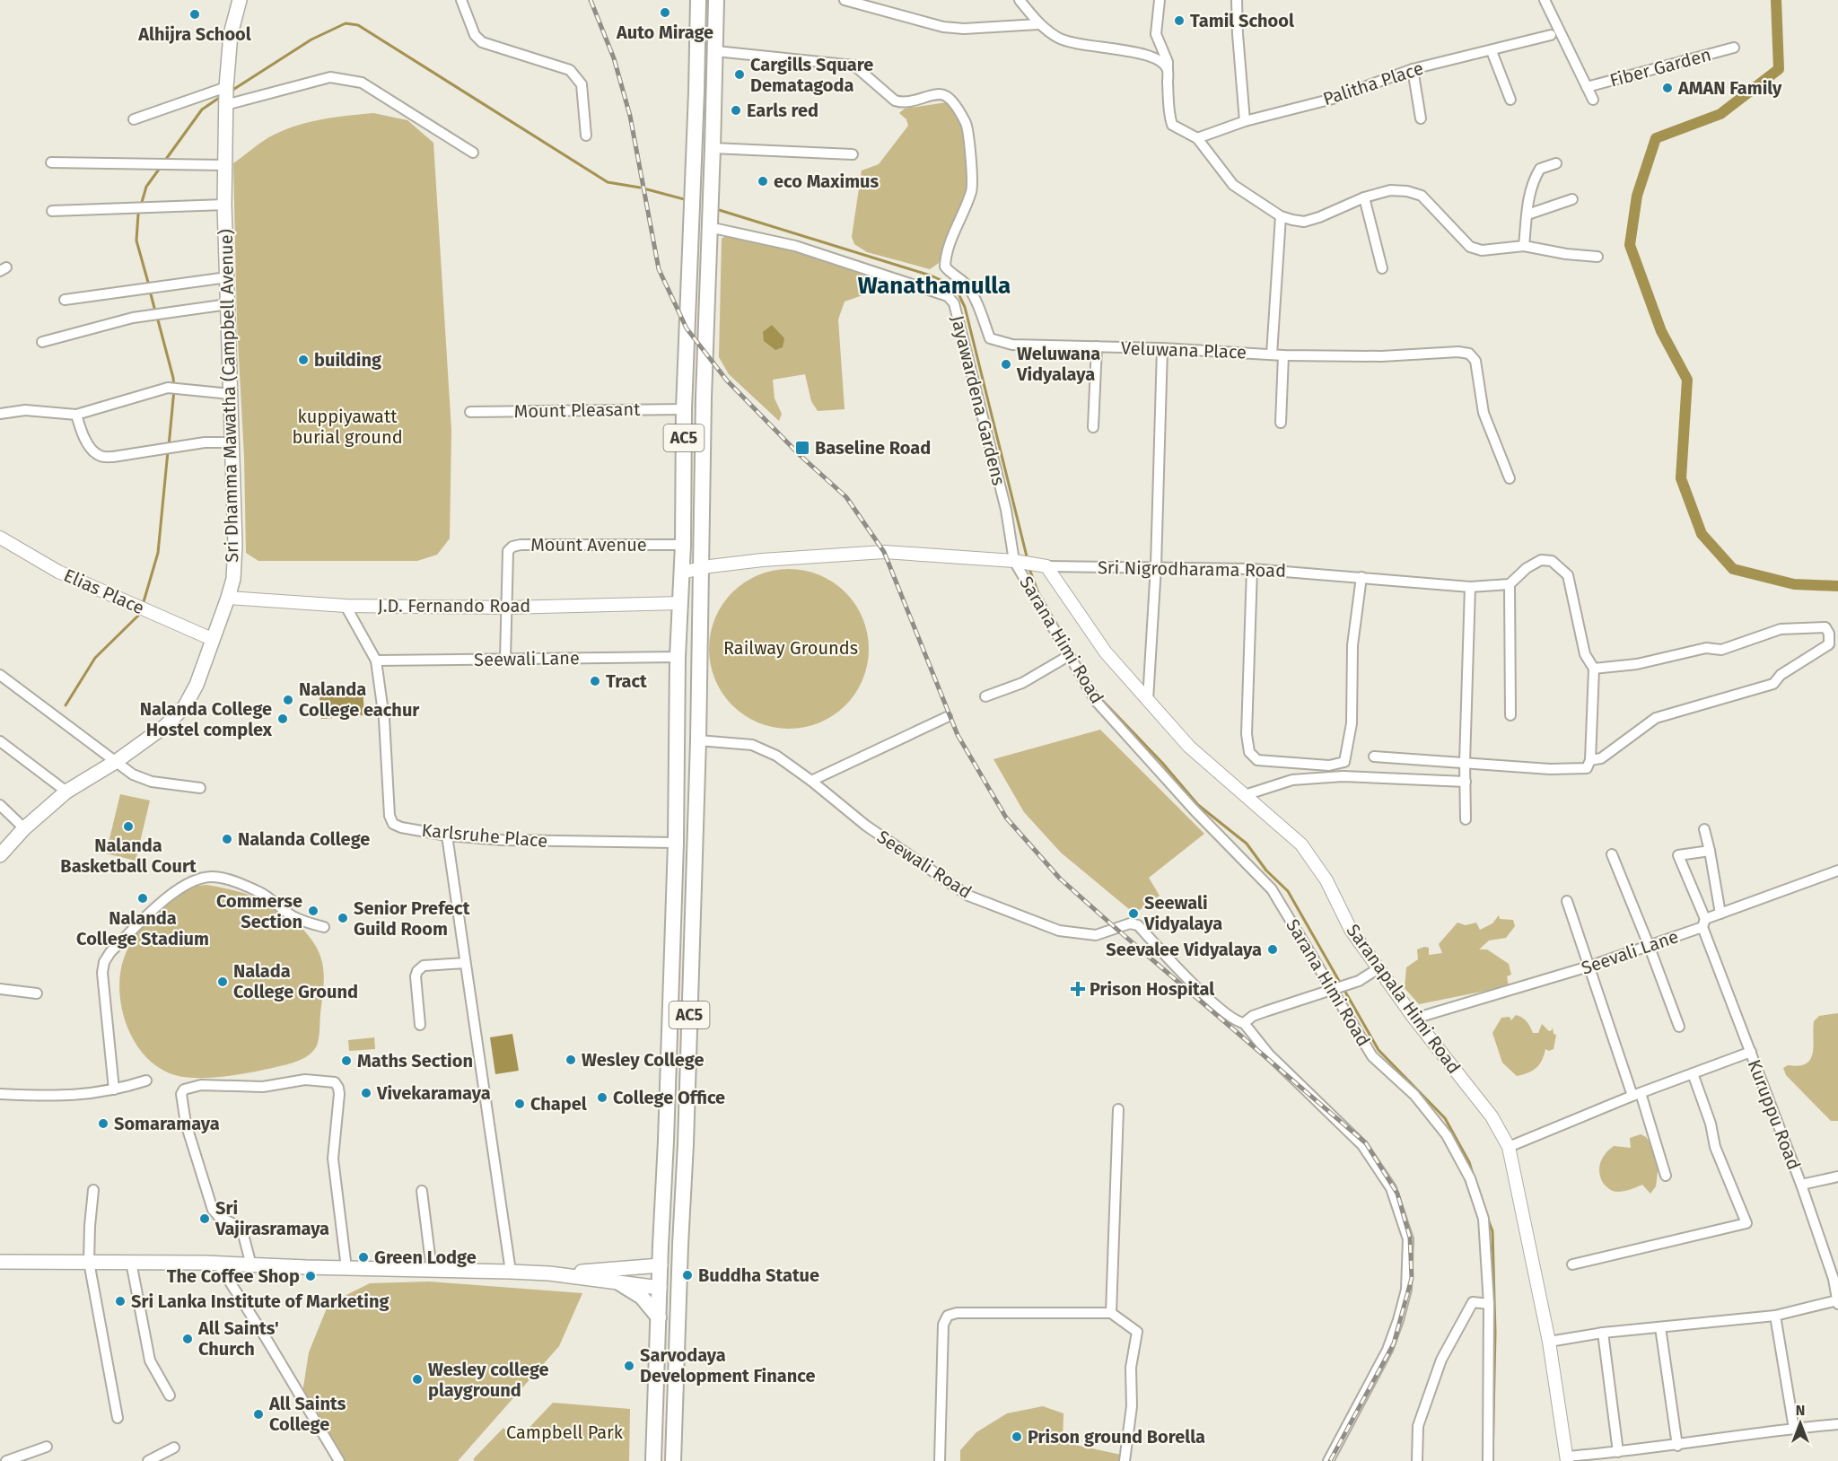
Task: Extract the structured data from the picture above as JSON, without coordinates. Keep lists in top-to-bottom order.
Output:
{
  "streets": {
    "highway": ["AC5"],
    "main road": ["Sri Dhamma Mawatha (Campbell Avenue)"],
    "street": [
      "Fiber Garden",
      "Palitha Place",
      "Veluwana Place",
      "Jayawardena Gardens",
      "Mount Pleasant",
      "Mount Avenue",
      "Sri Nigrodharama Road",
      "Elias Place",
      "J.D. Fernando Road",
      "Sarana Himi Road",
      "Seewali Lane",
      "Karlsruhe Place",
      "Seewali Road",
      "Seevali Lane",
      "Saranapala Himi Road",
      "Kuruppu Road"
    ]
  },
  "crossings": [
    ["Veluwana Place", "AC5"],
    ["Sri Dhamma Mawatha (Campbell Avenue)", "Elias Place"],
    ["Sri Dhamma Mawatha (Campbell Avenue)", "J.D. Fernando Road"],
    ["Jayawardena Gardens", "AC5"],
    ["Jayawardena Gardens", "Sri Nigrodharama Road"],
    ["Jayawardena Gardens", "Sarana Himi Road"],
    ["Mount Pleasant", "AC5"],
    ["AC5", "Mount Avenue"],
    ["AC5", "Sri Nigrodharama Road"],
    ["AC5", "J.D. Fernando Road"],
    ["AC5", "Seewali Lane"],
    ["AC5", "Karlsruhe Place"],
    ["AC5", "Seewali Road"],
    ["Mount Avenue", "J.D. Fernando Road"],
    ["Mount Avenue", "Seewali Lane"],
    ["Sri Nigrodharama Road", "Sarana Himi Road"],
    ["Sri Nigrodharama Road", "Saranapala Himi Road"],
    ["J.D. Fernando Road", "Karlsruhe Place"],
    ["Seewali Lane", "Karlsruhe Place"],
    ["Seevali Lane", "Saranapala Himi Road"],
    ["Seevali Lane", "Kuruppu Road"]
  ],
  "districts": ["Wanathamulla"],
  "parks": ["kuppiyawatt burial ground", "Railway Grounds", "Campbell Park"],
  "places": {
    "other": [
      "Auto Mirage",
      "Alhijra School",
      "Tamil School",
      "Cargills Square Dematagoda",
      "AMAN Family",
      "Earls red",
      "eco Maximus",
      "building",
      "Weluwana Vidyalaya",
      "Tract",
      "Nalanda College eachur",
      "Nalanda College Hostel complex",
      "Nalanda Basketball Court",
      "Nalanda College",
      "Nalanda College Stadium",
      "Commerse Section",
      "Seewali Vidyalaya",
      "Senior Prefect Guild Room",
      "Seevalee Vidyalaya",
      "Nalada College Ground",
      "Wesley College",
      "Maths Section",
      "Vivekaramaya",
      "College Office",
      "Chapel",
      "Somaramaya",
      "Sri Vajirasramaya",
      "Green Lodge",
      "Buddha Statue",
      "The Coffee Shop",
      "Sri Lanka Institute of Marketing",
      "All Saints' Church",
      "Sarvodaya Development Finance",
      "Wesley college playground",
      "All Saints College",
      "Prison ground Borella"
    ],
    "transit": ["Baseline Road"],
    "health": ["Prison Hospital"]
  },
  "north": "top"
}
